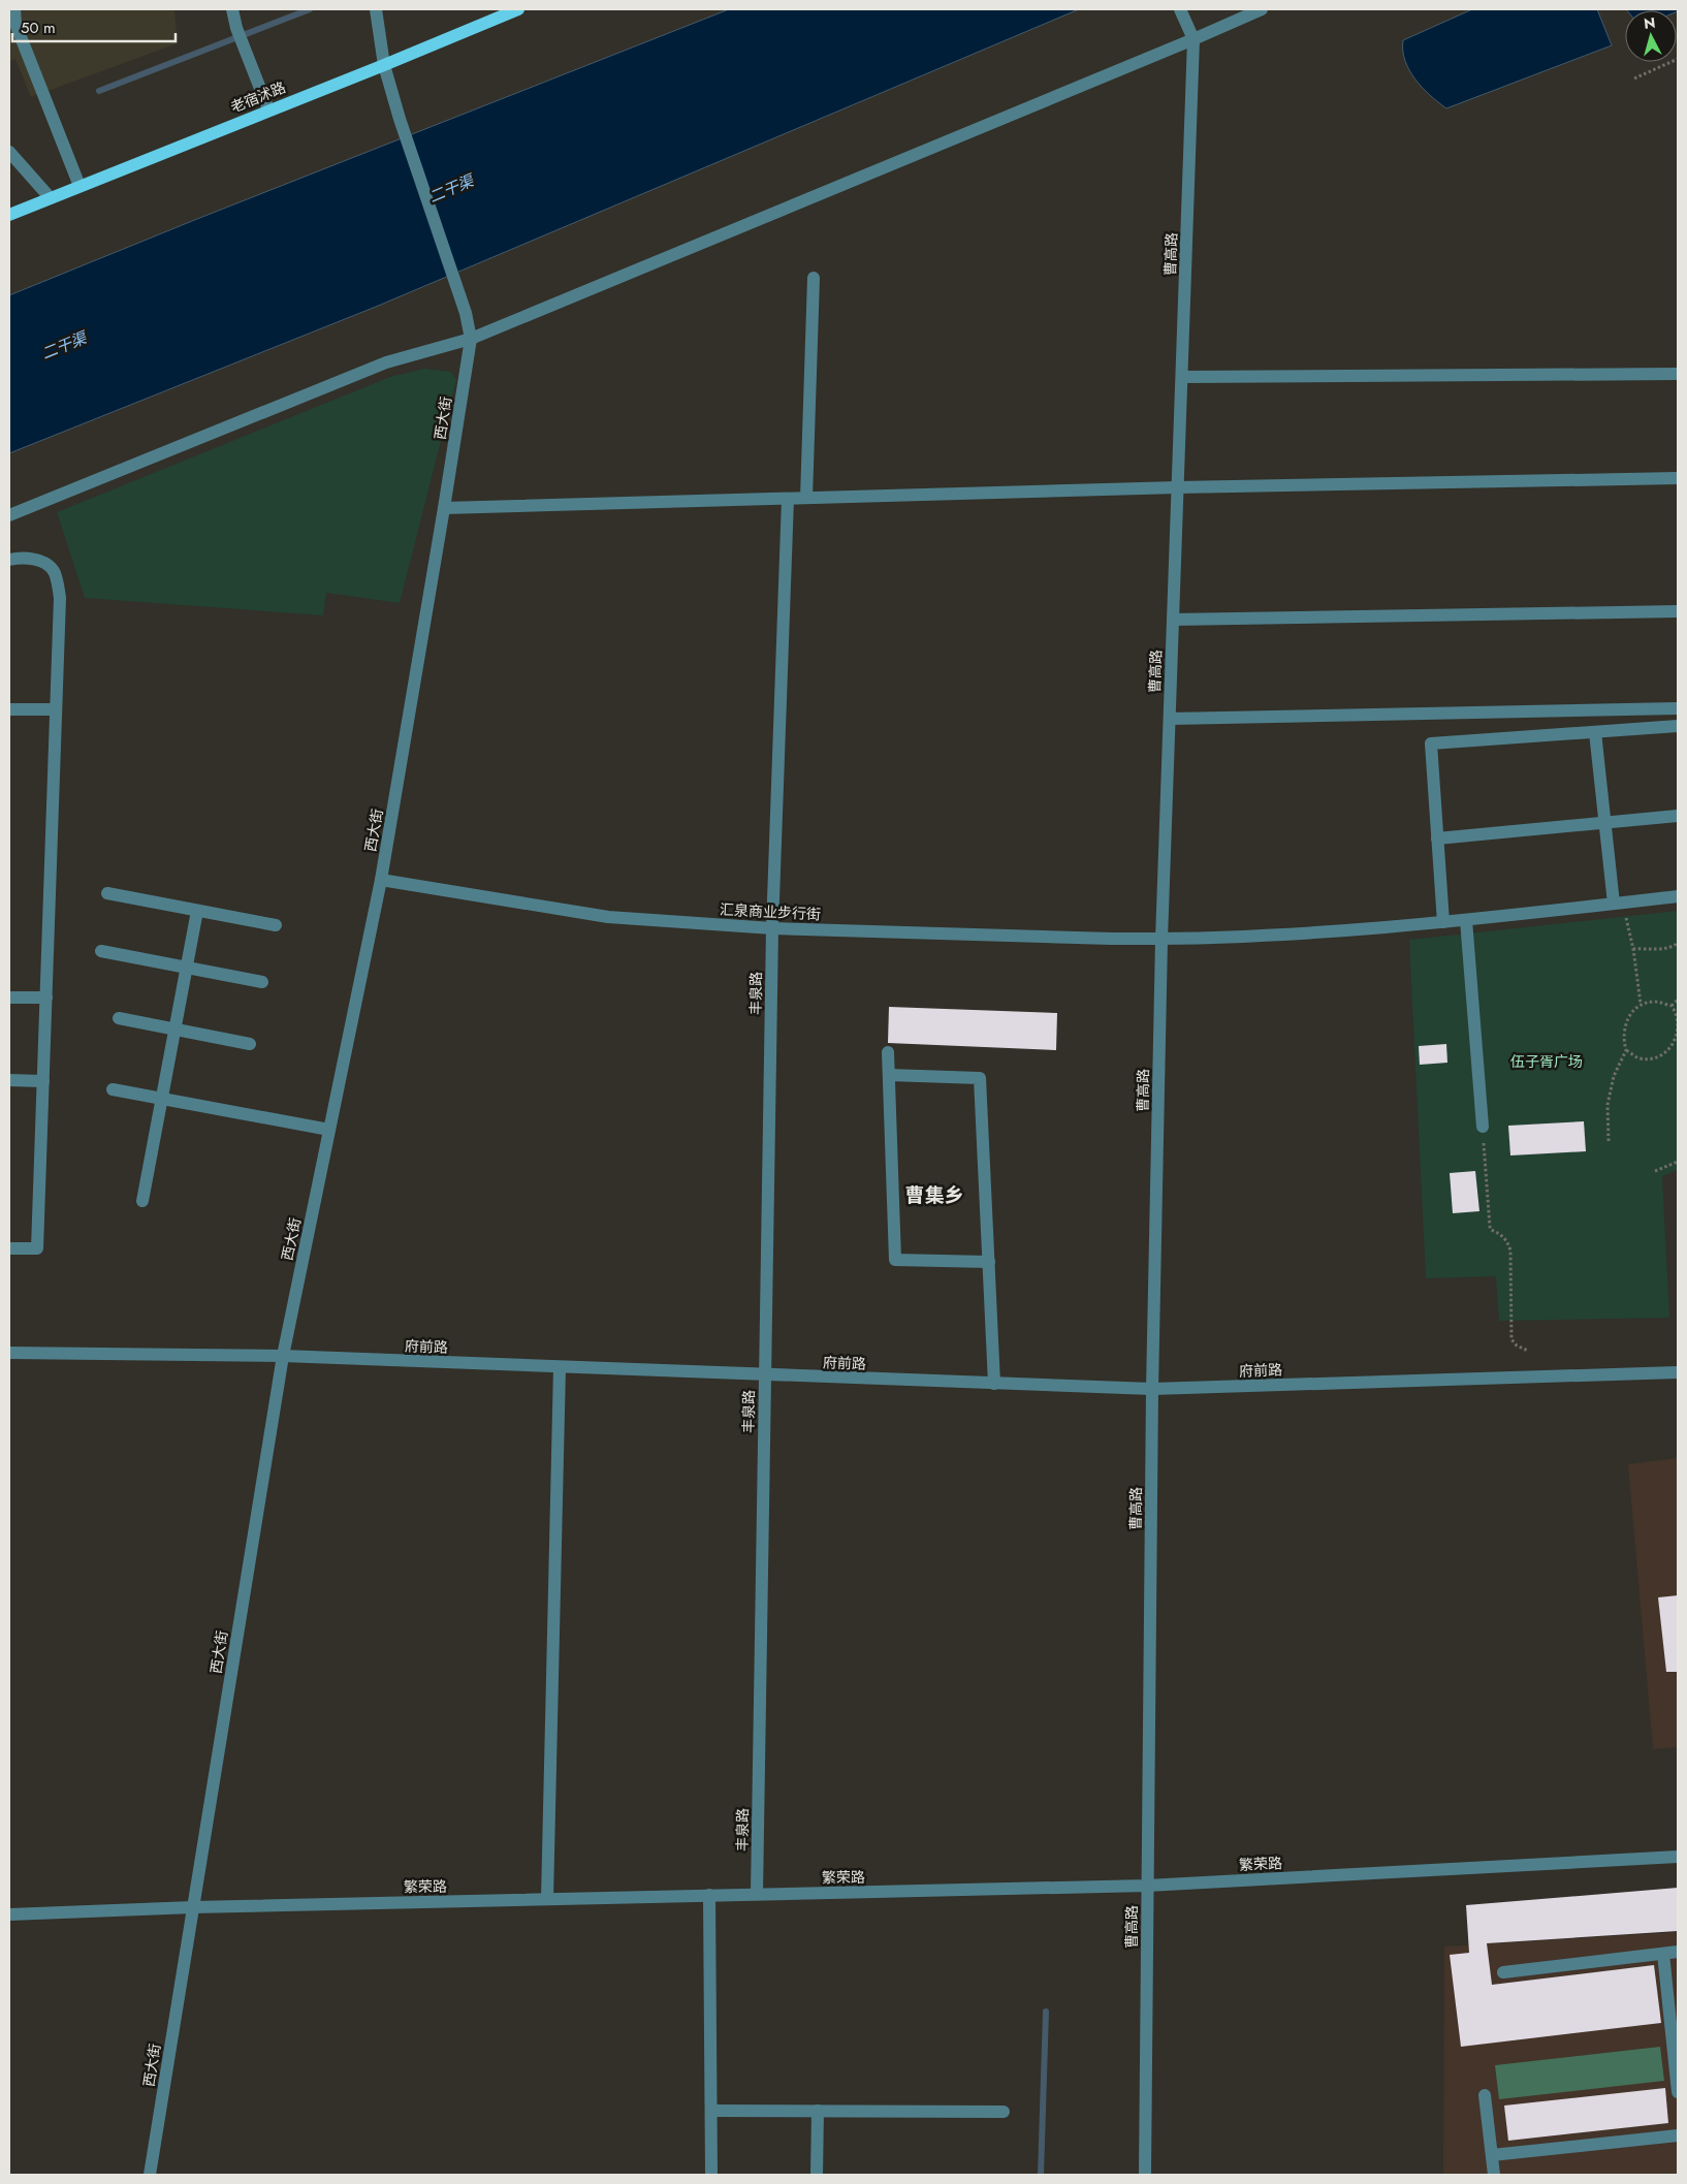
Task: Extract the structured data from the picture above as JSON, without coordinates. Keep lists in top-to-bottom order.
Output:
{
  "streets": {
    "main road": ["老宿沭路"],
    "street": [
      "曹高路",
      "西大街",
      "汇泉商业步行街",
      "丰泉路",
      "府前路",
      "繁荣路"
    ]
  },
  "crossings": [
    ["老宿沭路", "西大街"],
    ["曹高路", "汇泉商业步行街"],
    ["曹高路", "府前路"],
    ["曹高路", "繁荣路"],
    ["西大街", "汇泉商业步行街"],
    ["西大街", "府前路"],
    ["西大街", "繁荣路"],
    ["汇泉商业步行街", "丰泉路"],
    ["丰泉路", "府前路"],
    ["丰泉路", "繁荣路"]
  ],
  "districts": ["曹集乡"],
  "water": ["二干渠"],
  "parks": ["伍子胥广场"],
  "scale_bar": "50 m",
  "north": "top"
}
